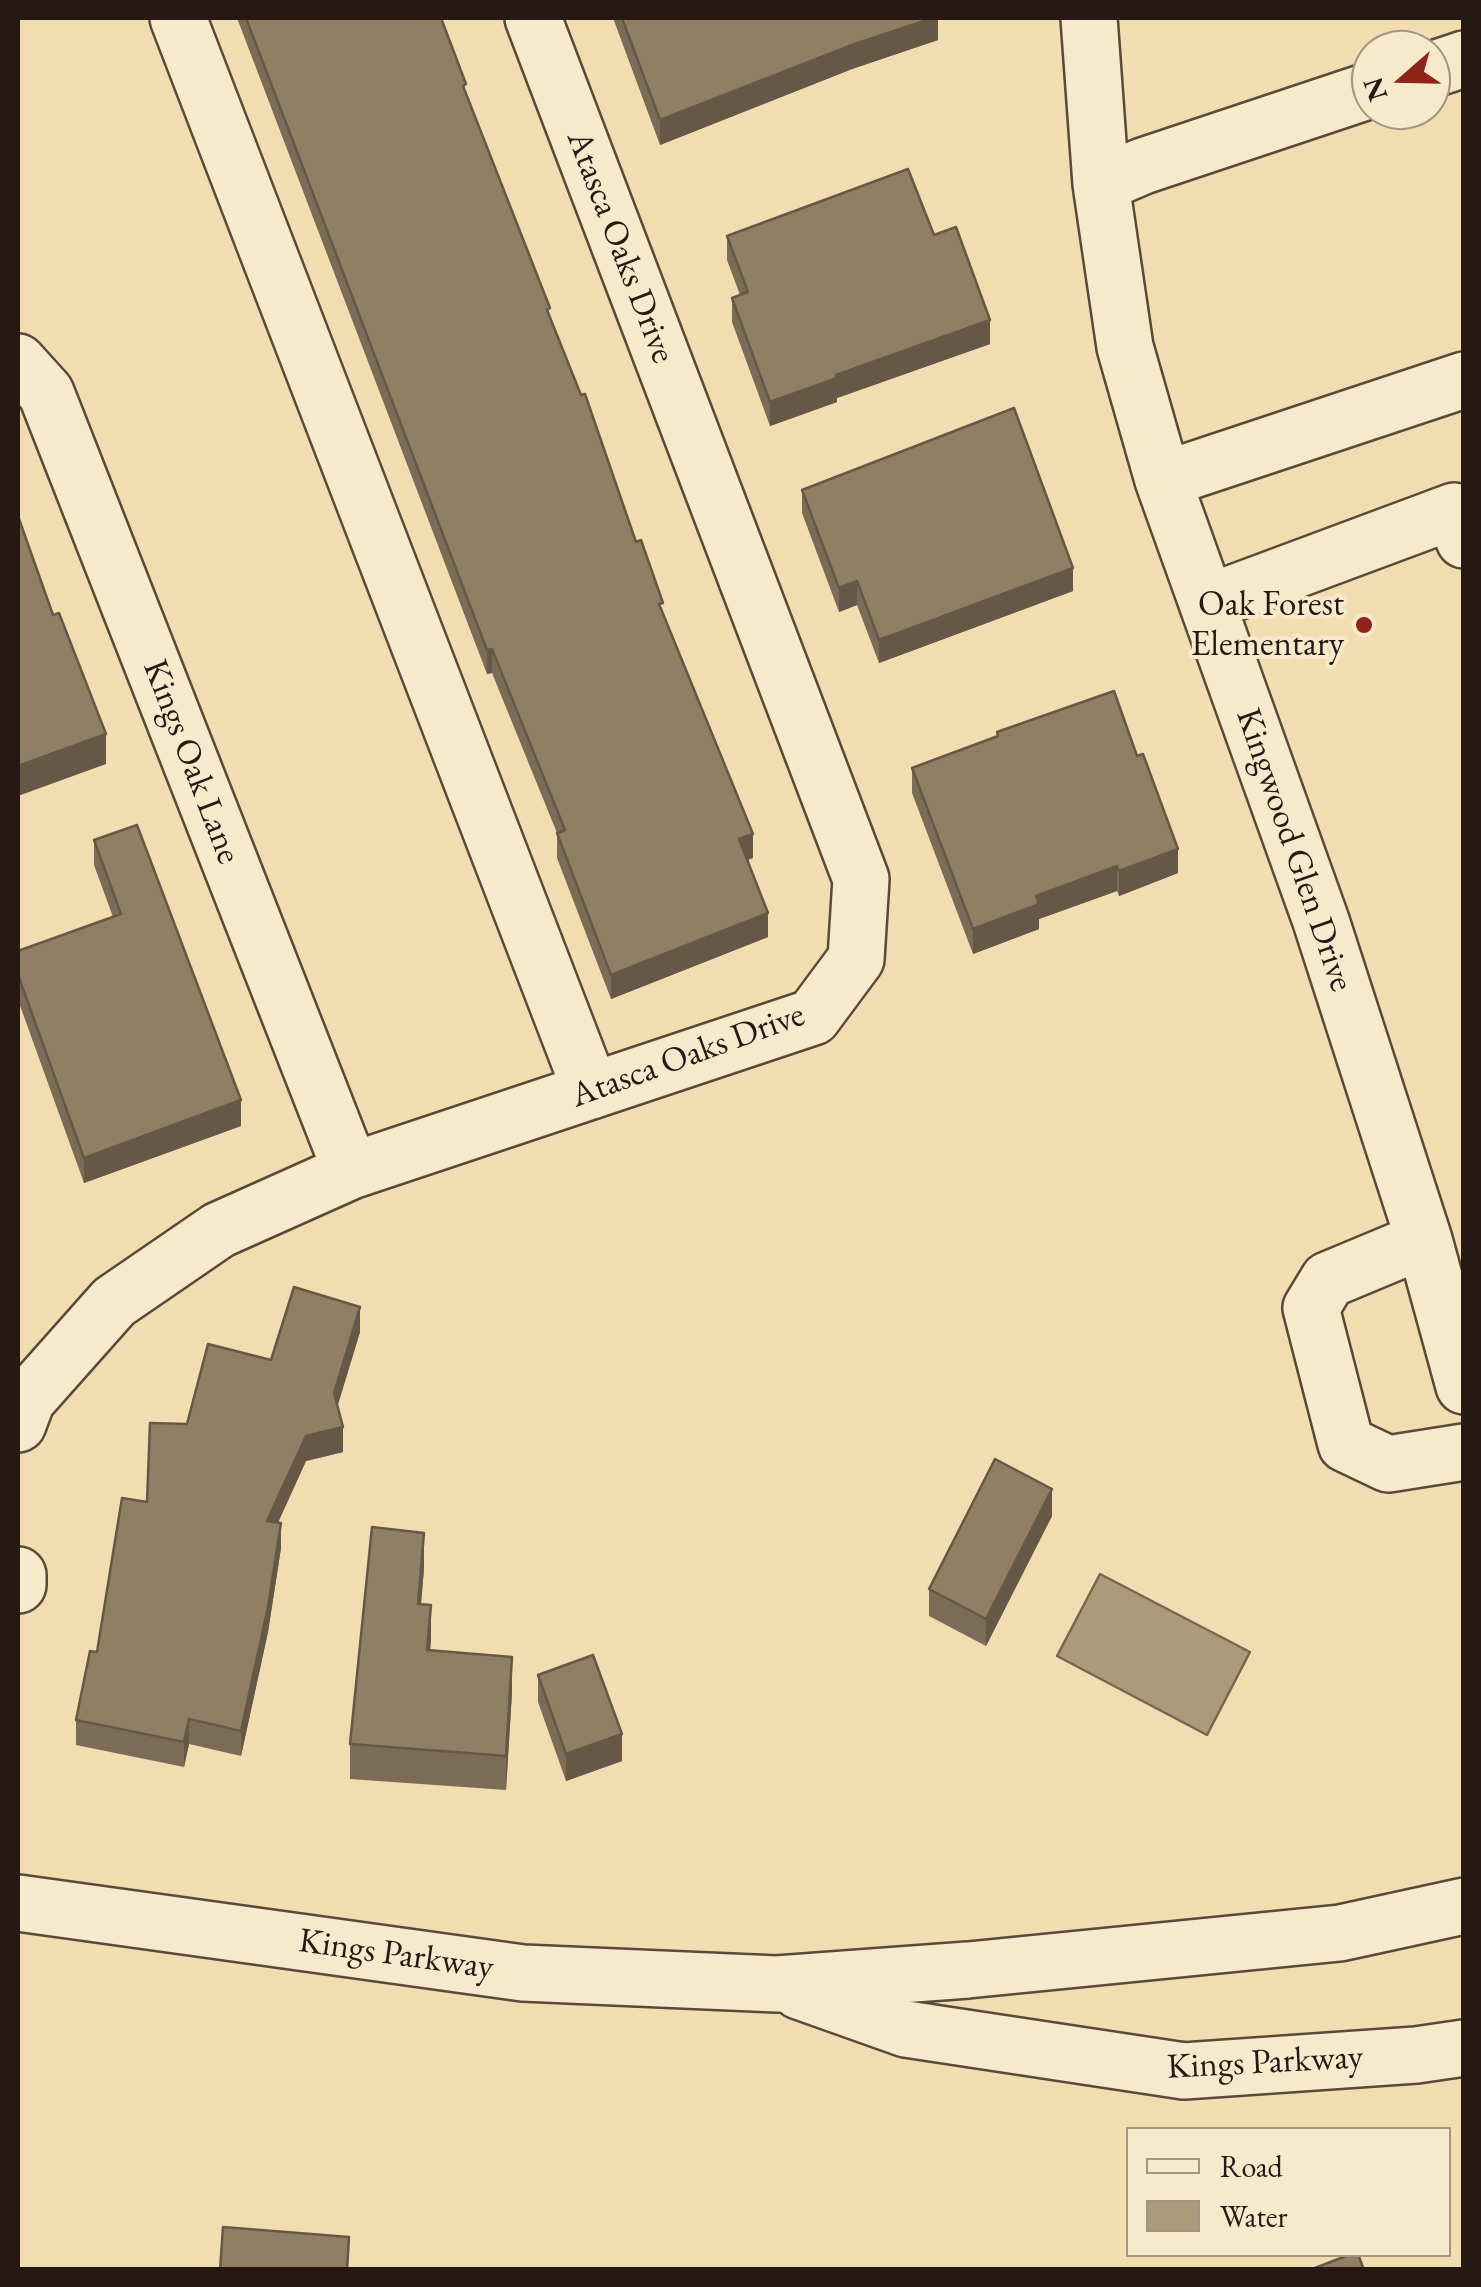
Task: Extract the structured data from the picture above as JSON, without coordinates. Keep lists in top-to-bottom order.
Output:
{
  "streets": {
    "street": [
      "Atasca Oaks Drive",
      "Kings Oak Lane",
      "Kingwood Glen Drive",
      "Kings Parkway"
    ]
  },
  "crossings": [
    ["Atasca Oaks Drive", "Kings Oak Lane"]
  ],
  "places": ["Oak Forest Elementary"],
  "legend": ["Road", "Water"],
  "north": "left"
}
